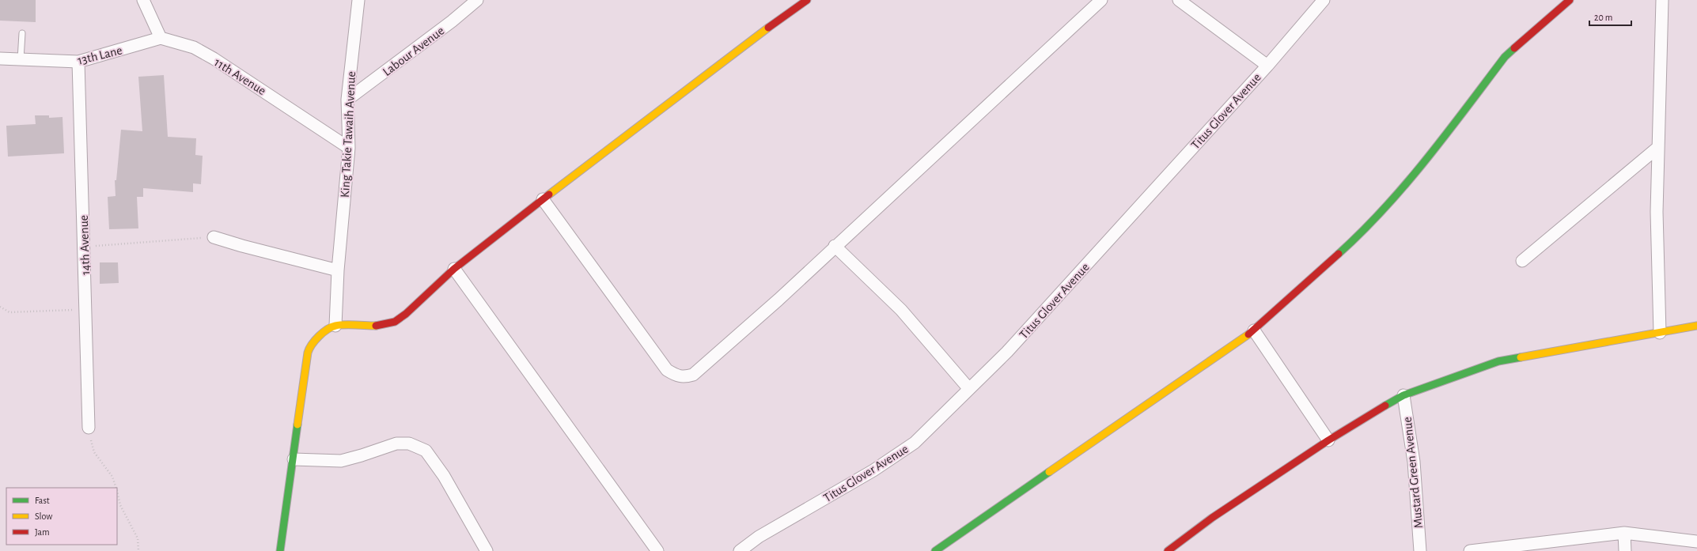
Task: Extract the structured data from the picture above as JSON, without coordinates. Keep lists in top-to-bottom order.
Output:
{
  "streets": {
    "street": [
      "Labour Avenue",
      "13th Lane",
      "11th Avenue",
      "Titus Glover Avenue",
      "King Takie Tawaih Avenue",
      "14th Avenue",
      "Mustard Green Avenue"
    ]
  },
  "crossings": [
    ["Labour Avenue", "King Takie Tawaih Avenue"],
    ["13th Lane", "11th Avenue"],
    ["13th Lane", "14th Avenue"],
    ["11th Avenue", "King Takie Tawaih Avenue"]
  ],
  "legend": ["Fast", "Slow", "Jam"],
  "scale_bar": "20 m"
}
